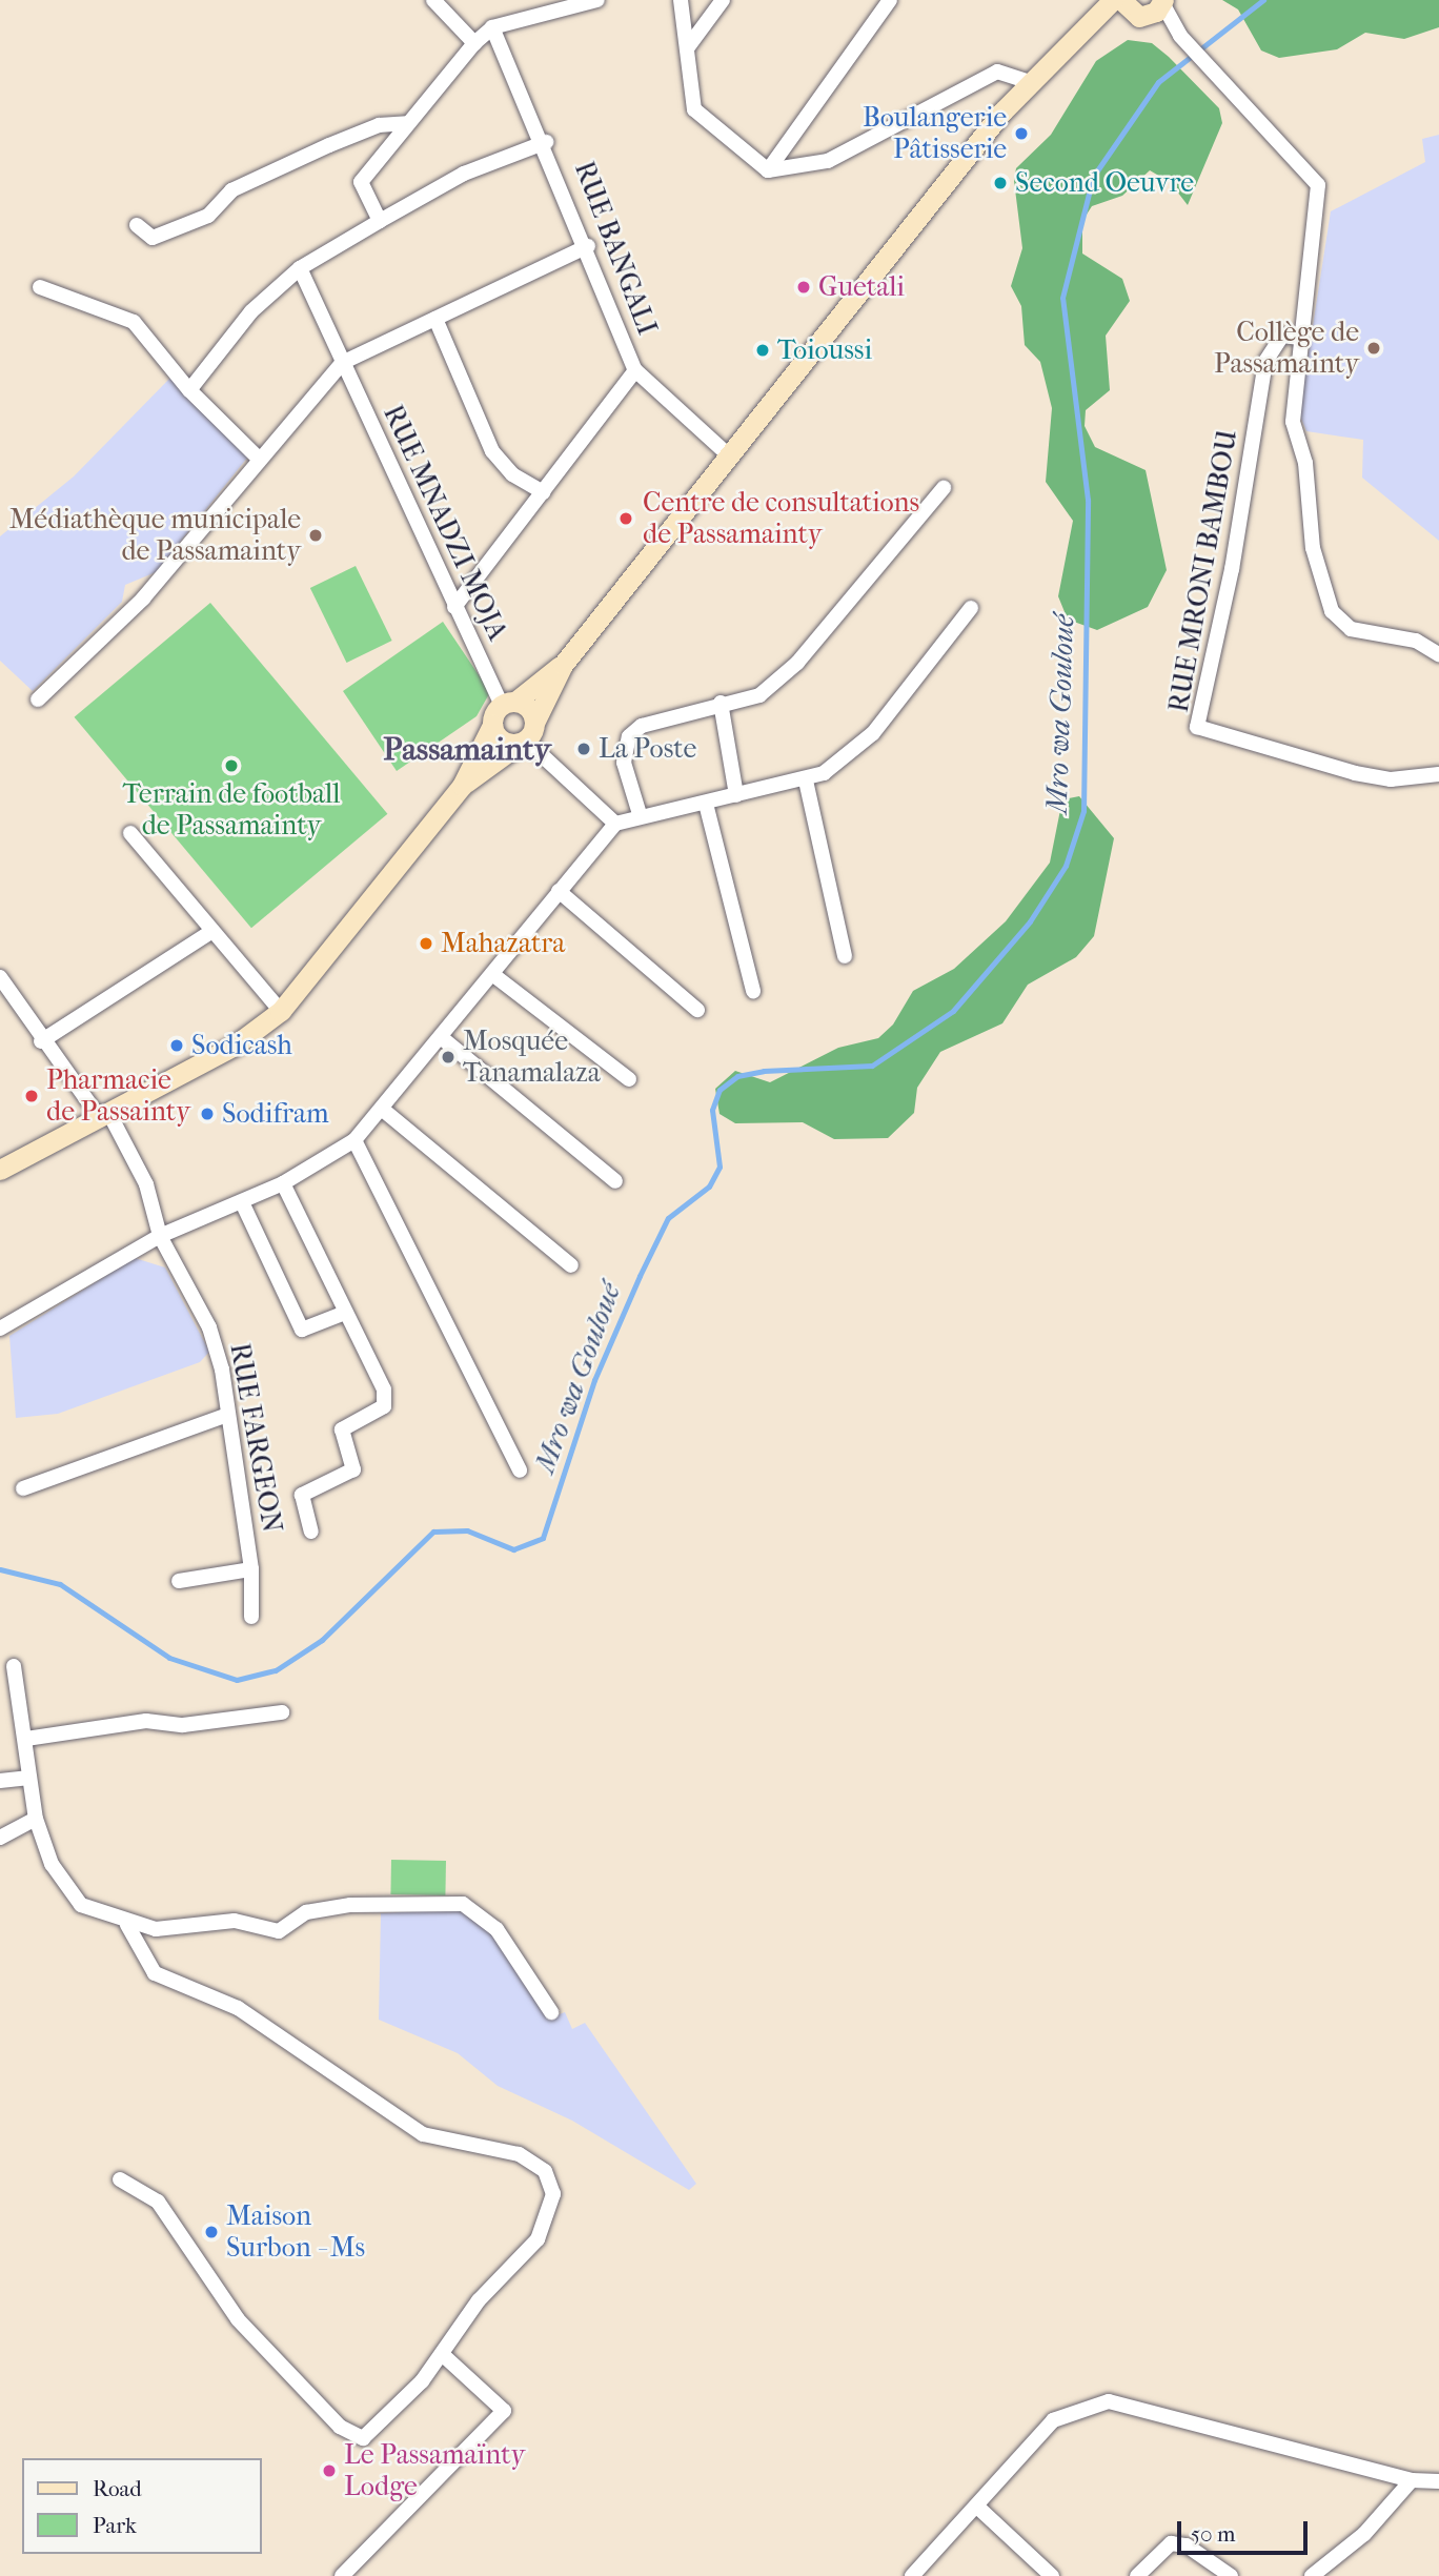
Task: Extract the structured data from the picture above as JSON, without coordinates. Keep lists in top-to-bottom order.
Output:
{
  "streets": {
    "street": [
      "RUE BANGALI",
      "RUE MNADZI MOJA",
      "RUE MRONI BAMBOU",
      "RUE FARGEON"
    ]
  },
  "districts": ["Passamainty"],
  "water": ["Mro wa Gouloué"],
  "places": [
    "Boulangerie Pâtisserie",
    "Second Oeuvre",
    "Guetali",
    "Collège de Passamainty",
    "Toioussi",
    "Centre de consultations de Passamainty",
    "Médiathèque municipale de Passamainty",
    "La Poste",
    "Terrain de football de Passamainty",
    "Mahazatra",
    "Sodicash",
    "Mosquée Tanamalaza",
    "Pharmacie de Passainty",
    "Sodifram",
    "Maison Surbon - Ms",
    "Le Passamaïnty Lodge"
  ],
  "legend": ["Road", "Park"],
  "scale_bar": "50 m"
}
